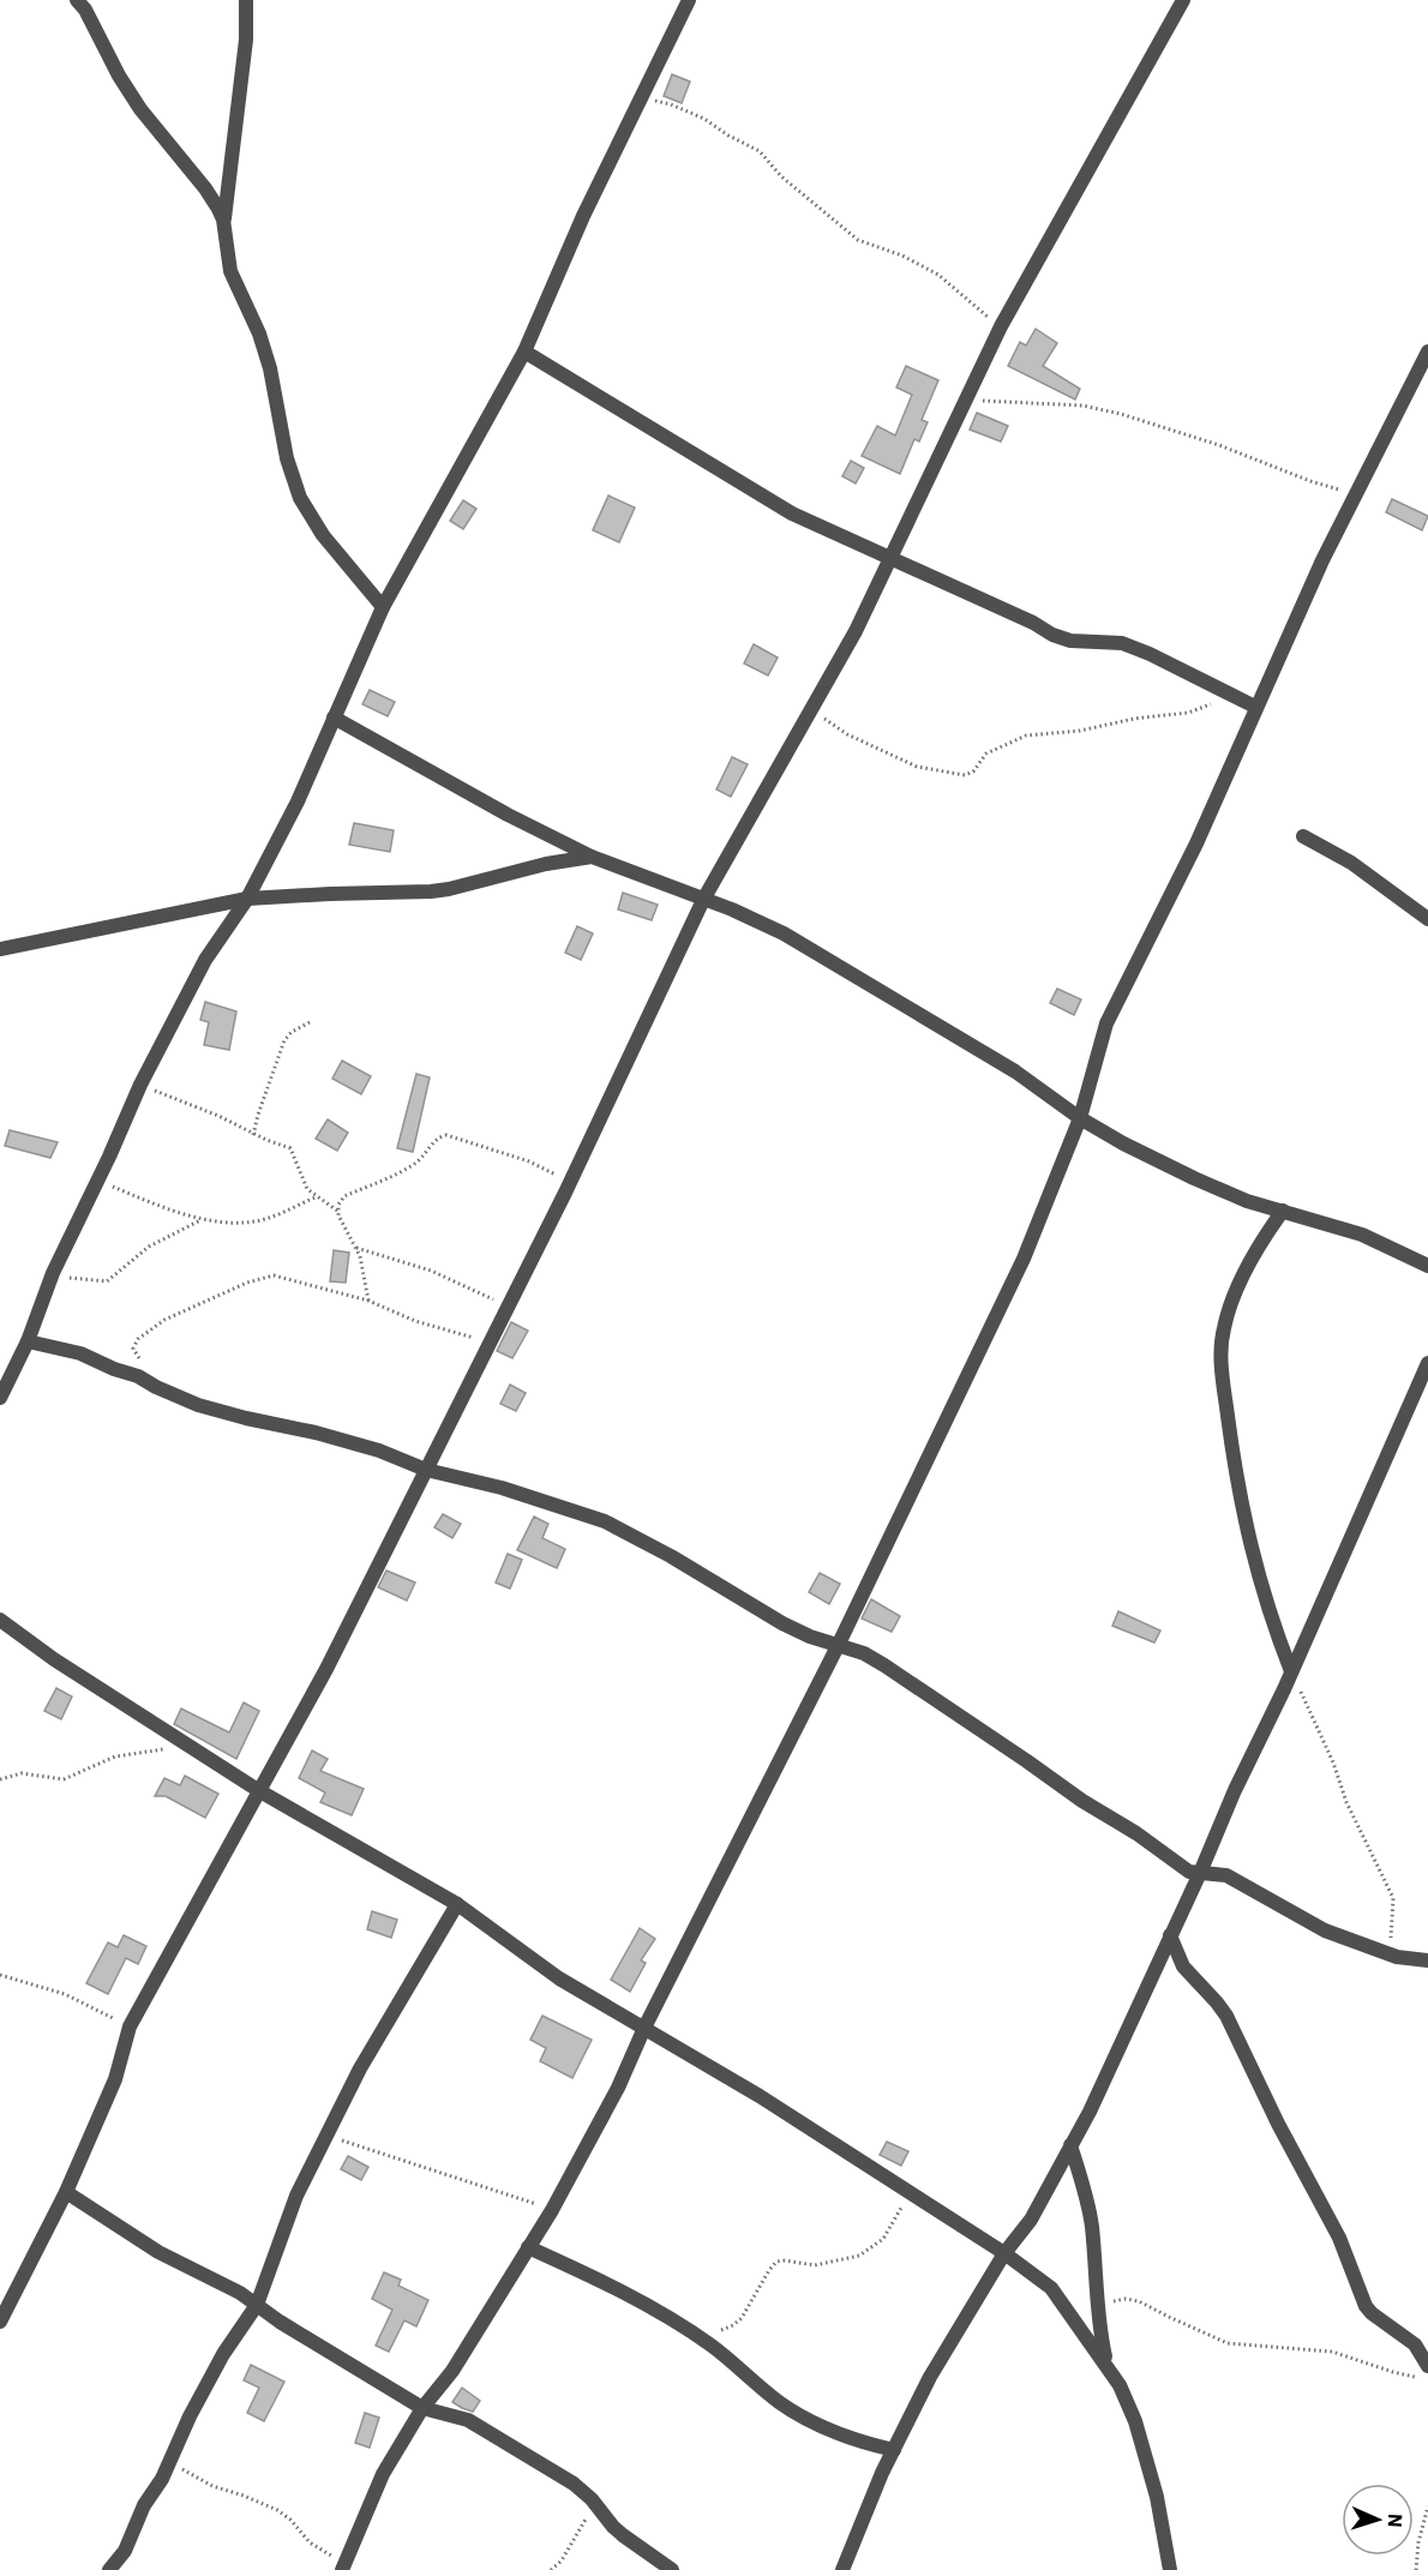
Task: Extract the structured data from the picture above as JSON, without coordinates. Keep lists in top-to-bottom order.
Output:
{
  "north": "right"
}
